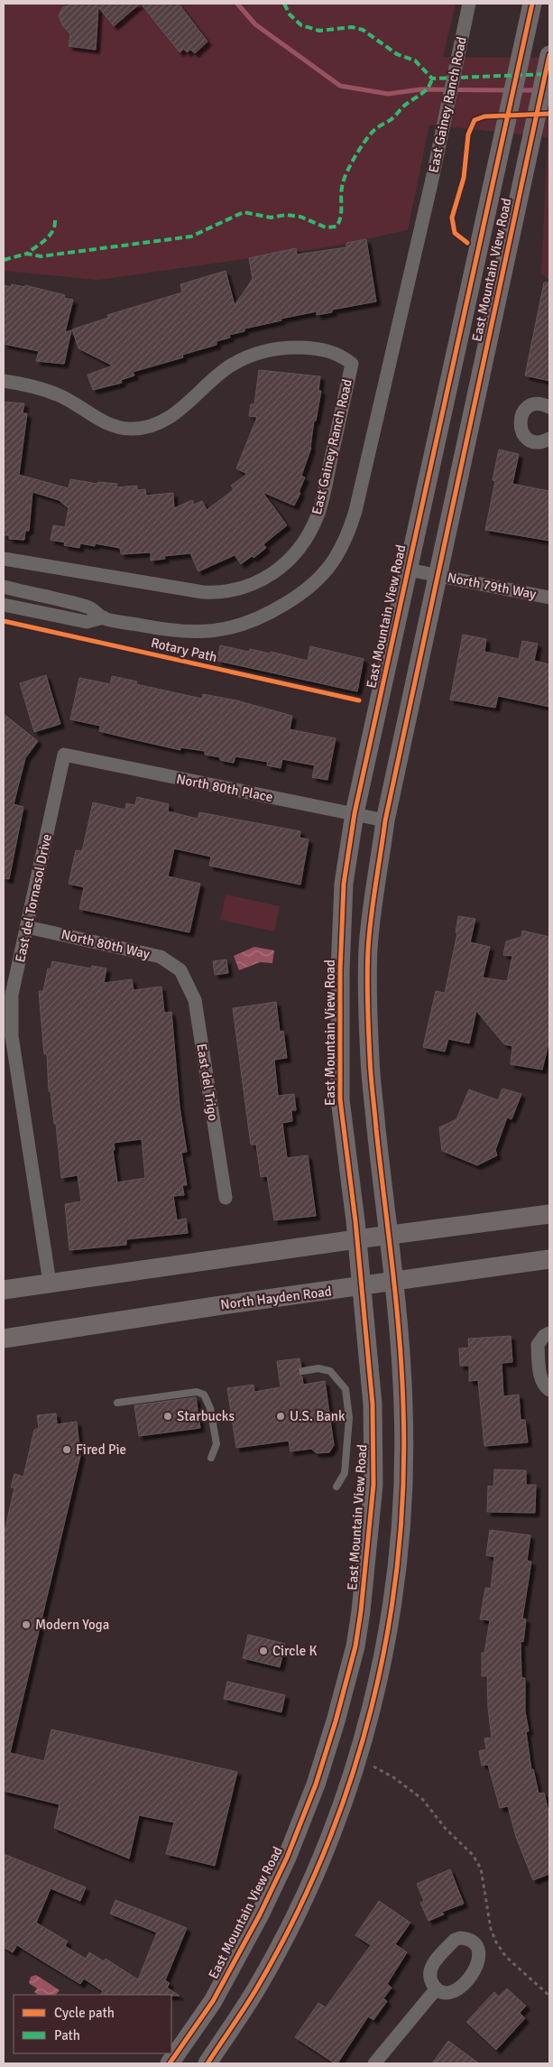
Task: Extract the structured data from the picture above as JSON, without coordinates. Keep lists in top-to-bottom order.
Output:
{
  "streets": {
    "main road": ["East Mountain View Road", "North Hayden Road"],
    "street": [
      "East Gainey Ranch Road",
      "North 79th Way",
      "North 80th Place",
      "East del Tornasol Drive",
      "North 80th Way",
      "East del Trigo"
    ],
    "cycle path": ["Rotary Path"]
  },
  "crossings": [
    ["East Mountain View Road", "North 79th Way"],
    ["East Mountain View Road", "North 80th Place"],
    ["East Mountain View Road", "North Hayden Road"],
    ["North 80th Place", "East del Tornasol Drive"],
    ["East del Tornasol Drive", "North 80th Way"],
    ["North 80th Way", "East del Trigo"]
  ],
  "places": [
    "Starbucks",
    "U.S. Bank",
    "Fired Pie",
    "Modern Yoga",
    "Circle K"
  ],
  "legend": ["Cycle path", "Path"]
}
